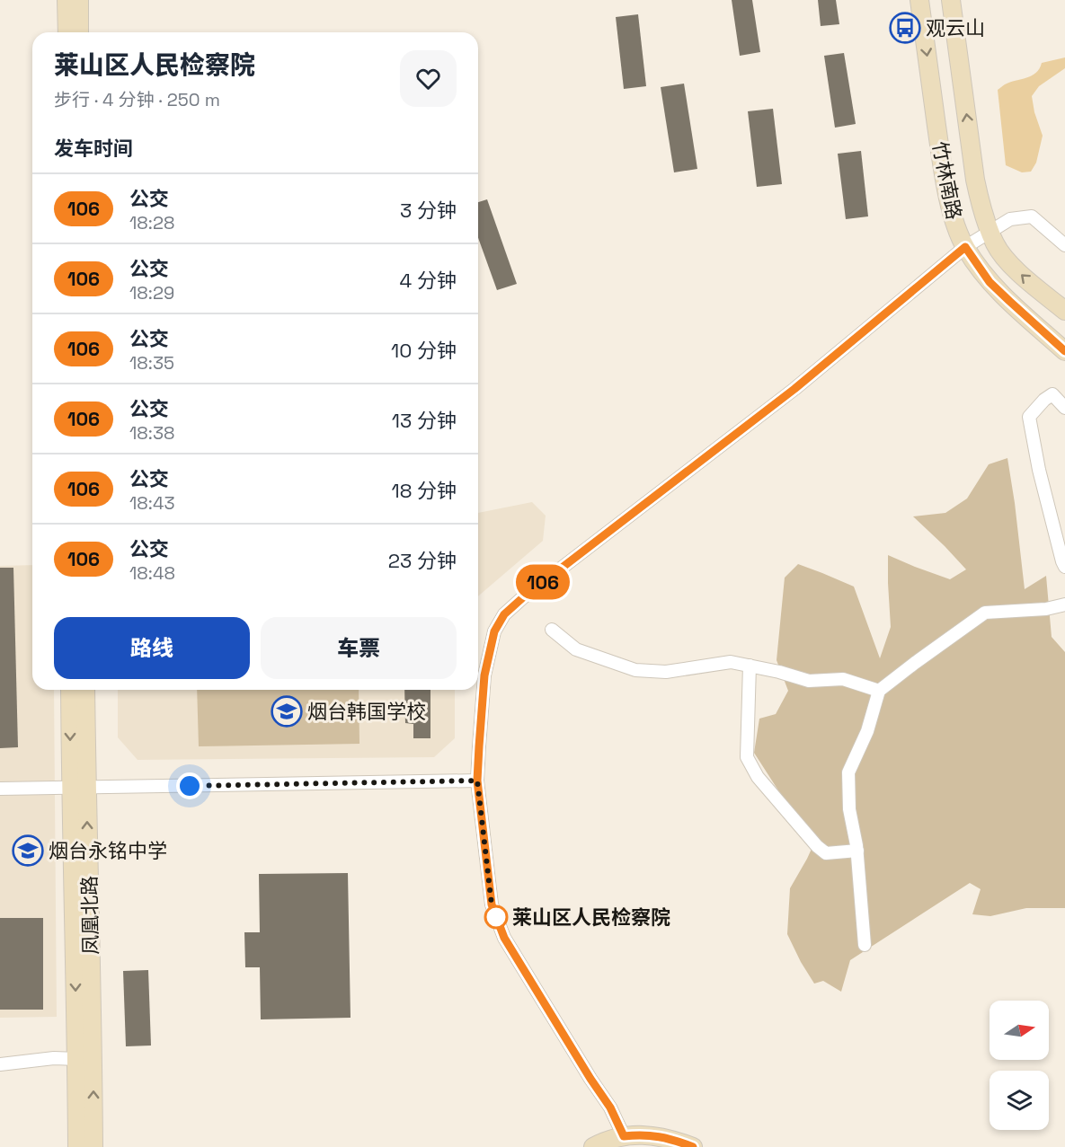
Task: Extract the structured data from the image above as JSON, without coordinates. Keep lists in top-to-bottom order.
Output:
{
  "streets": {
    "street": ["竹林南路", "凤凰北路"]
  },
  "places": {
    "bus stop": ["观云山"],
    "school or university": ["烟台韩国学校", "烟台永铭中学"],
    "other": ["莱山区人民检察院"]
  },
  "lines": ["bus line 106"],
  "north": "right",
  "page": {
    "on_map": "106",
    "heading": [
      ["莱山区人民检察院", "步行 · 4 分钟 · 250 m"],
      "发车时间"
    ],
    "list": [
      {
        "mark": "106",
        "name": "公交",
        "note": "18:28",
        "value": "3 分钟"
      },
      {
        "mark": "106",
        "name": "公交",
        "note": "18:29",
        "value": "4 分钟"
      },
      {
        "mark": "106",
        "name": "公交",
        "note": "18:35",
        "value": "10 分钟"
      },
      {
        "mark": "106",
        "name": "公交",
        "note": "18:38",
        "value": "13 分钟"
      },
      {
        "mark": "106",
        "name": "公交",
        "note": "18:43",
        "value": "18 分钟"
      },
      {
        "mark": "106",
        "name": "公交",
        "note": "18:48",
        "value": "23 分钟"
      }
    ],
    "buttons": ["路线", "车票"]
  }
}
